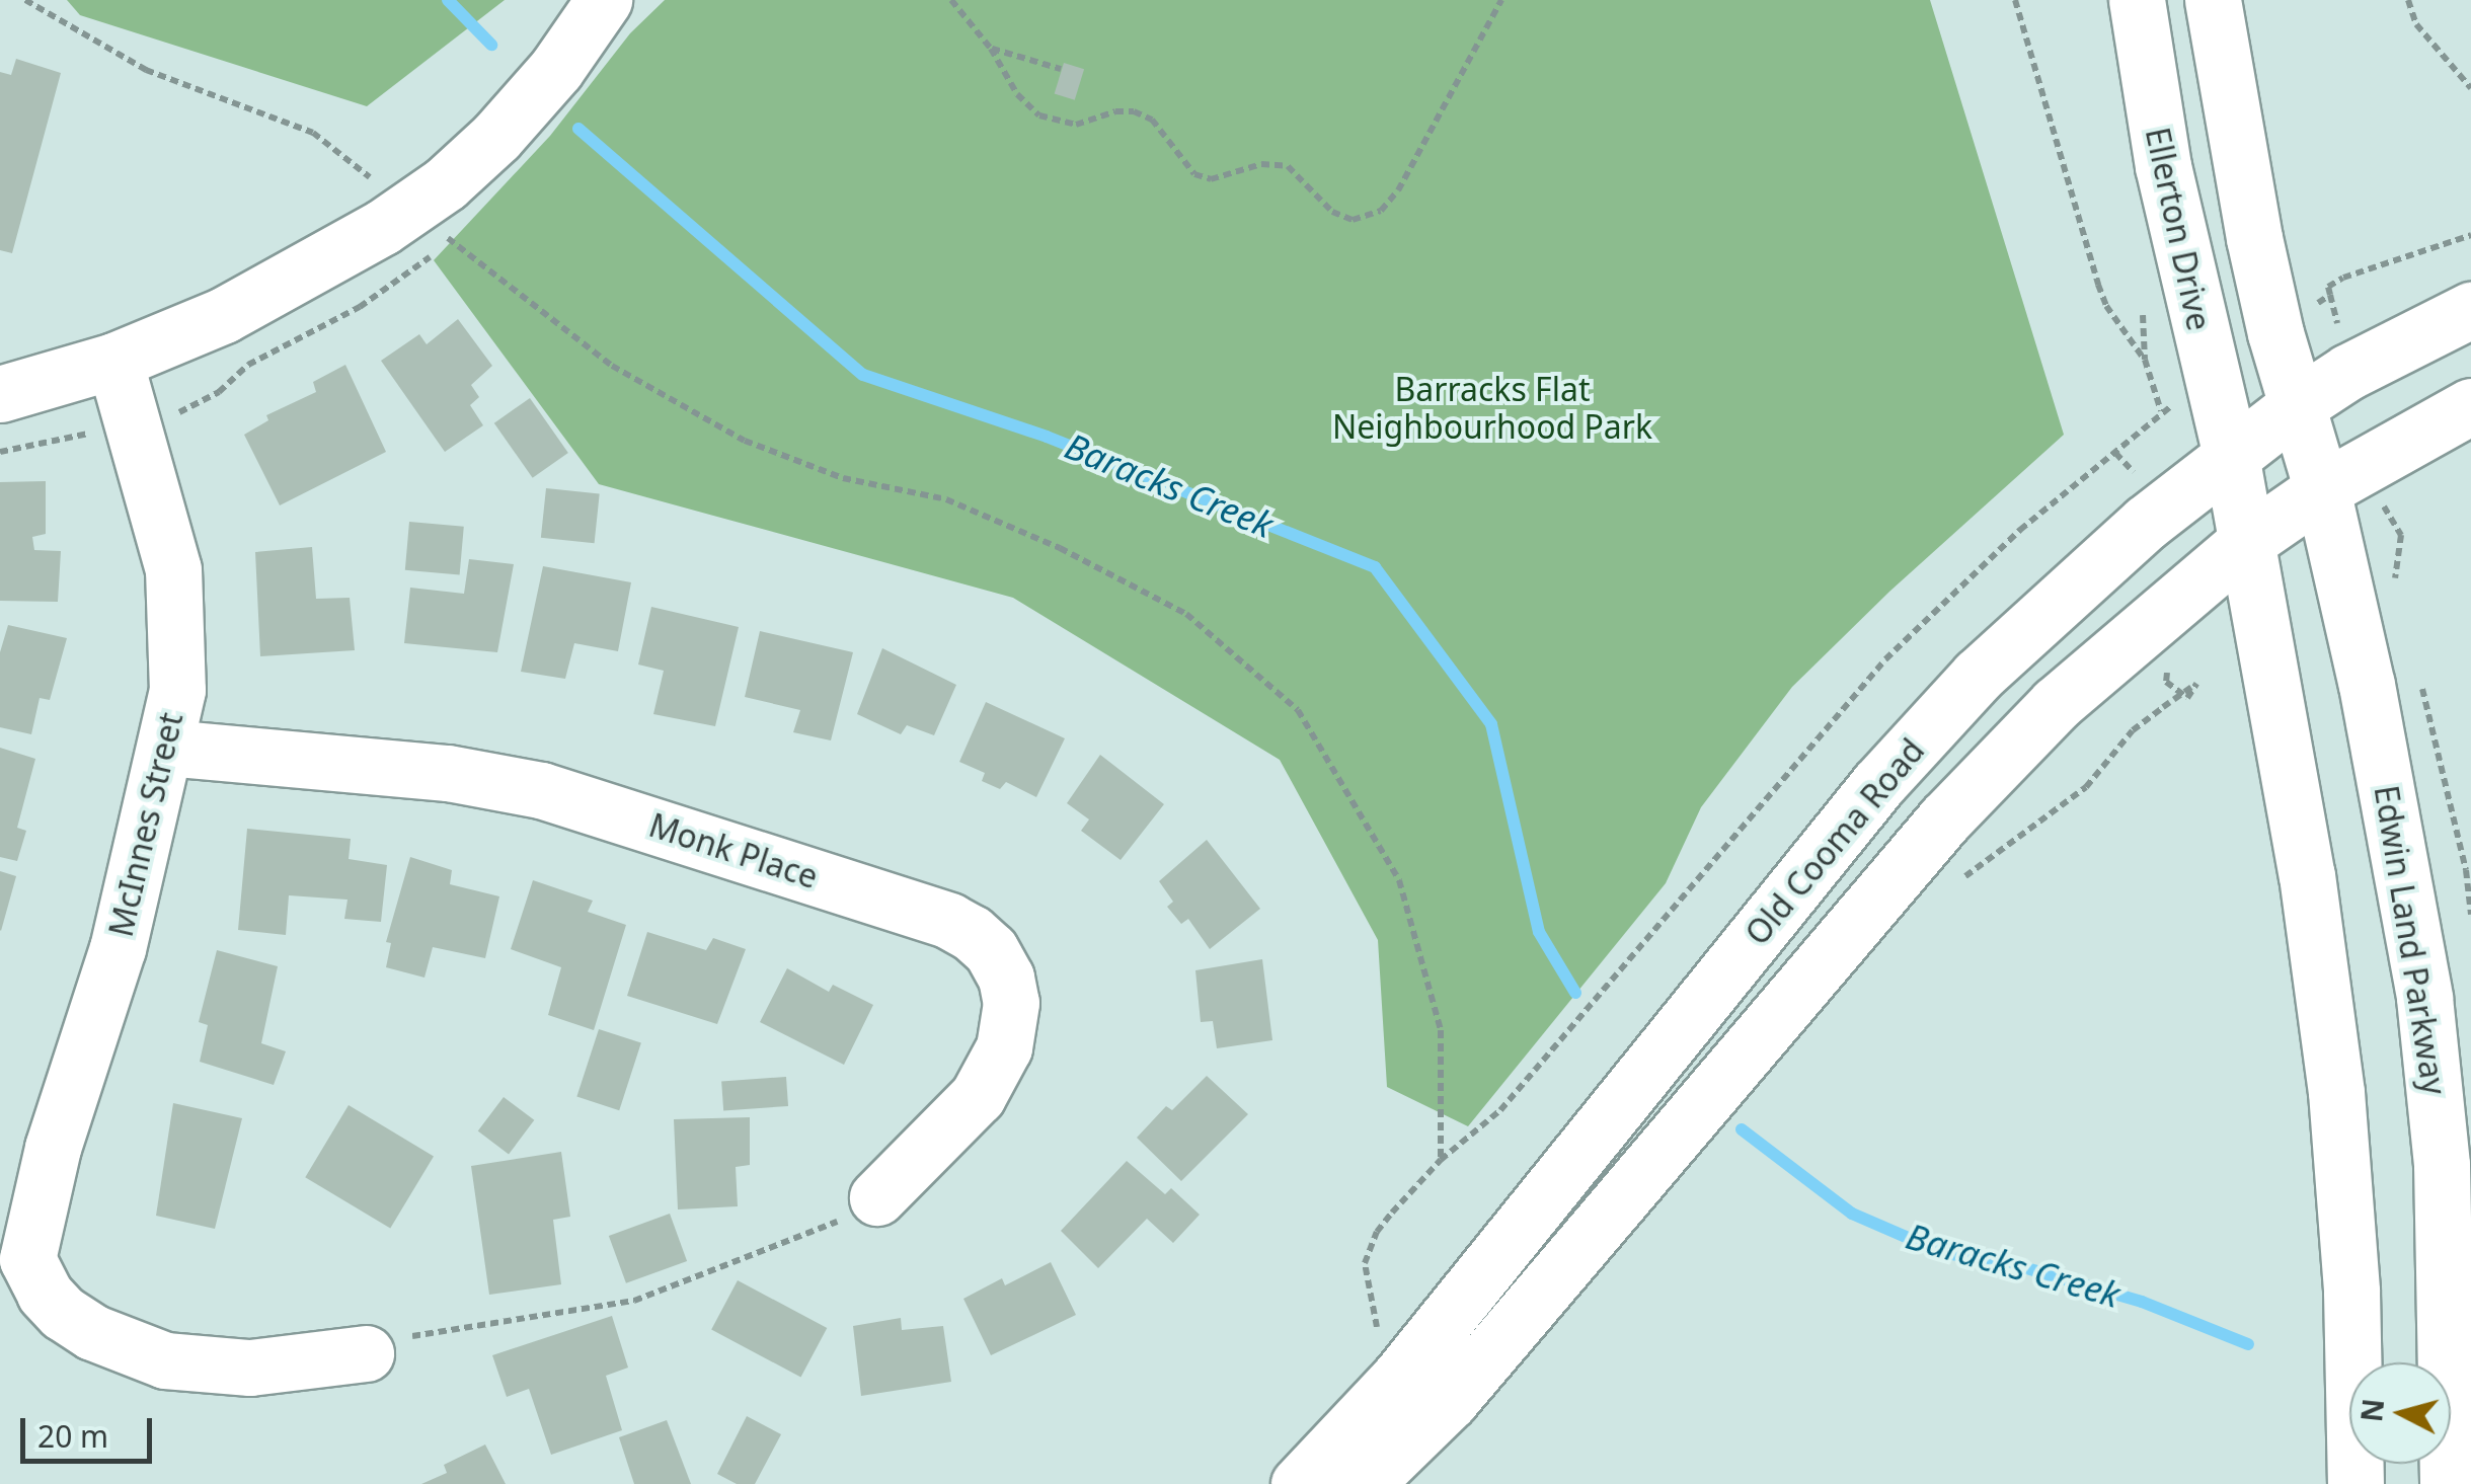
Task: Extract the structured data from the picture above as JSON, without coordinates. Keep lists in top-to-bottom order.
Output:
{
  "streets": {
    "main road": [
      "Ellerton Drive",
      "McInnes Street",
      "Old Cooma Road",
      "Monk Place",
      "Edwin Land Parkway"
    ]
  },
  "crossings": [
    ["Ellerton Drive", "Old Cooma Road"],
    ["McInnes Street", "Monk Place"],
    ["Old Cooma Road", "Edwin Land Parkway"]
  ],
  "water": ["Baracks Creek"],
  "parks": ["Barracks Flat Neighbourhood Park"],
  "scale_bar": "20 m",
  "north": "left"
}
